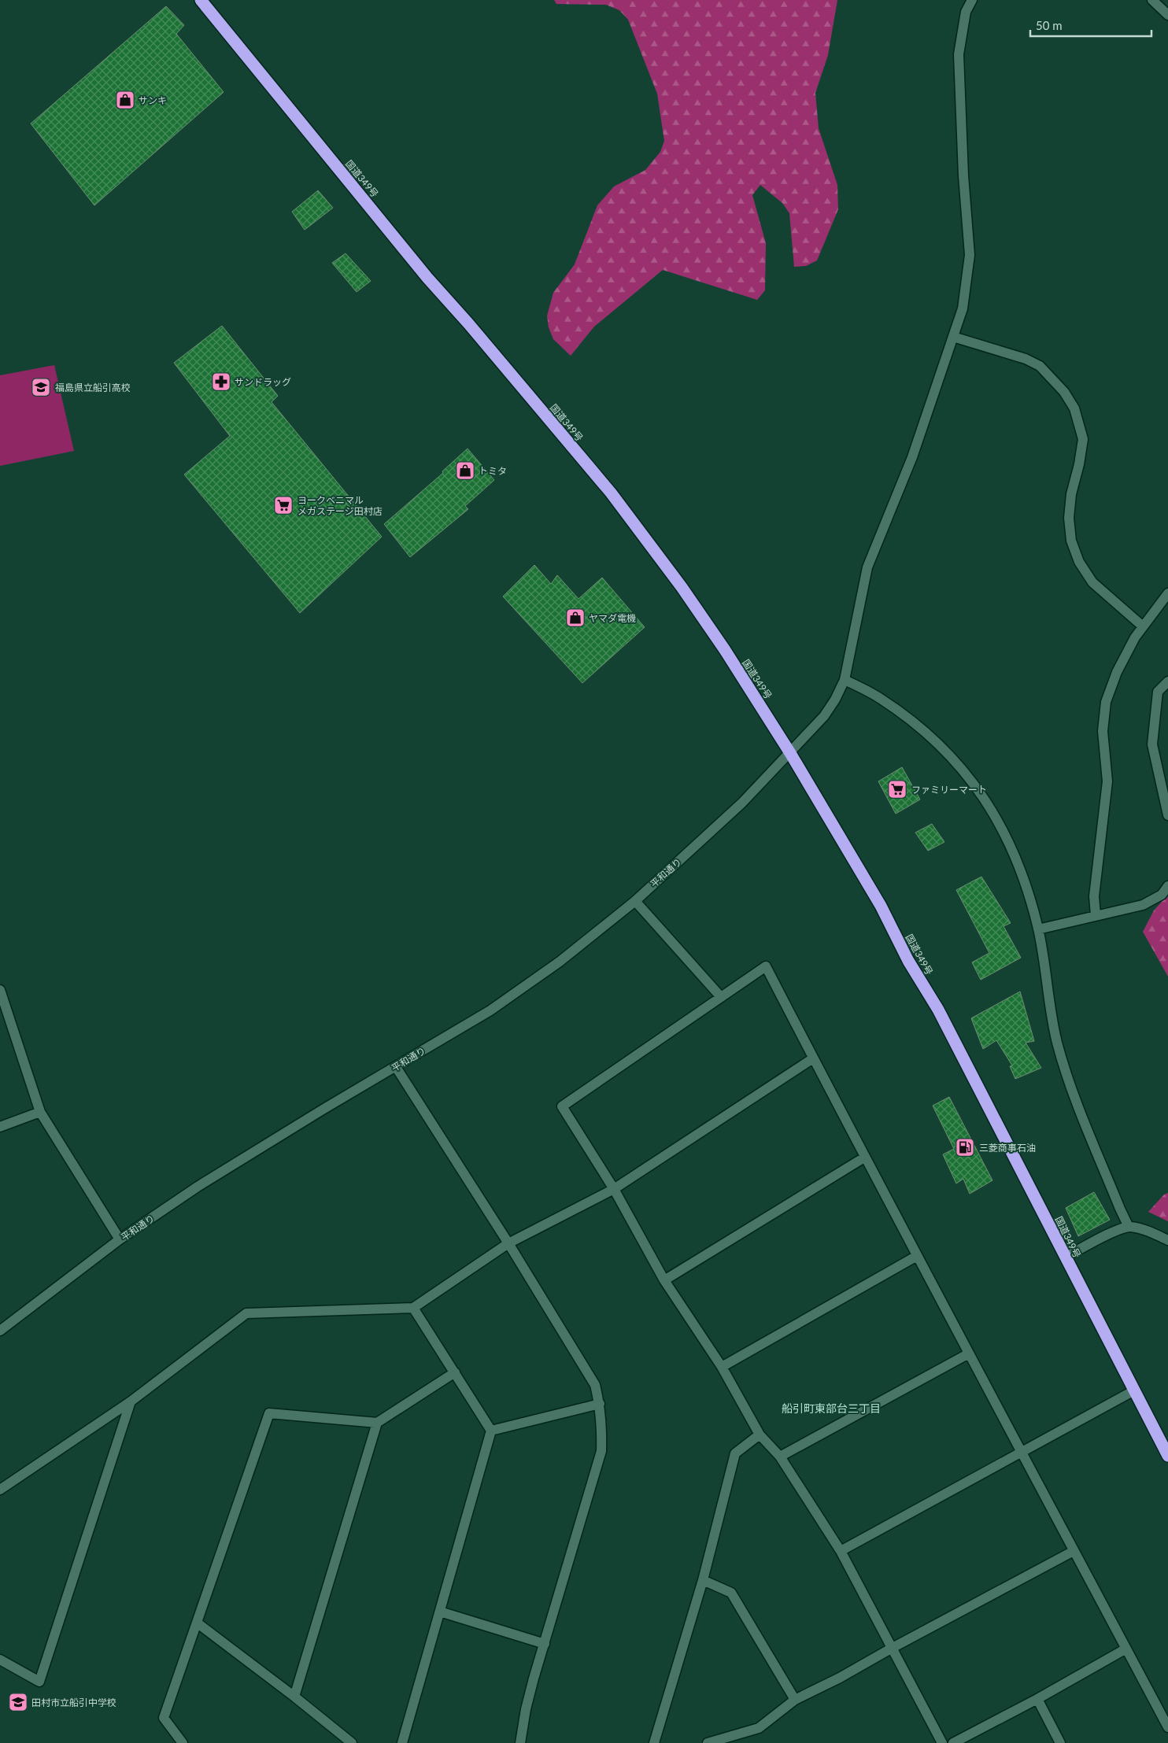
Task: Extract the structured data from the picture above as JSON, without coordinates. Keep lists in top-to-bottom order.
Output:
{
  "streets": {
    "highway": ["国道349号"],
    "street": ["平和通り"]
  },
  "crossings": [
    ["国道349号", "平和通り"]
  ],
  "districts": ["船引町東部台三丁目"],
  "places": {
    "shop": ["サンキ", "トミタ", "ヤマダ電機"],
    "pharmacy": ["サンドラッグ"],
    "school or university": ["福島県立船引高校", "田村市立船引中学校"],
    "supermarket": ["ヨークベニマル メガステージ田村店", "ファミリーマート"],
    "fuel station": ["三菱商事石油"]
  },
  "scale_bar": "50 m"
}
